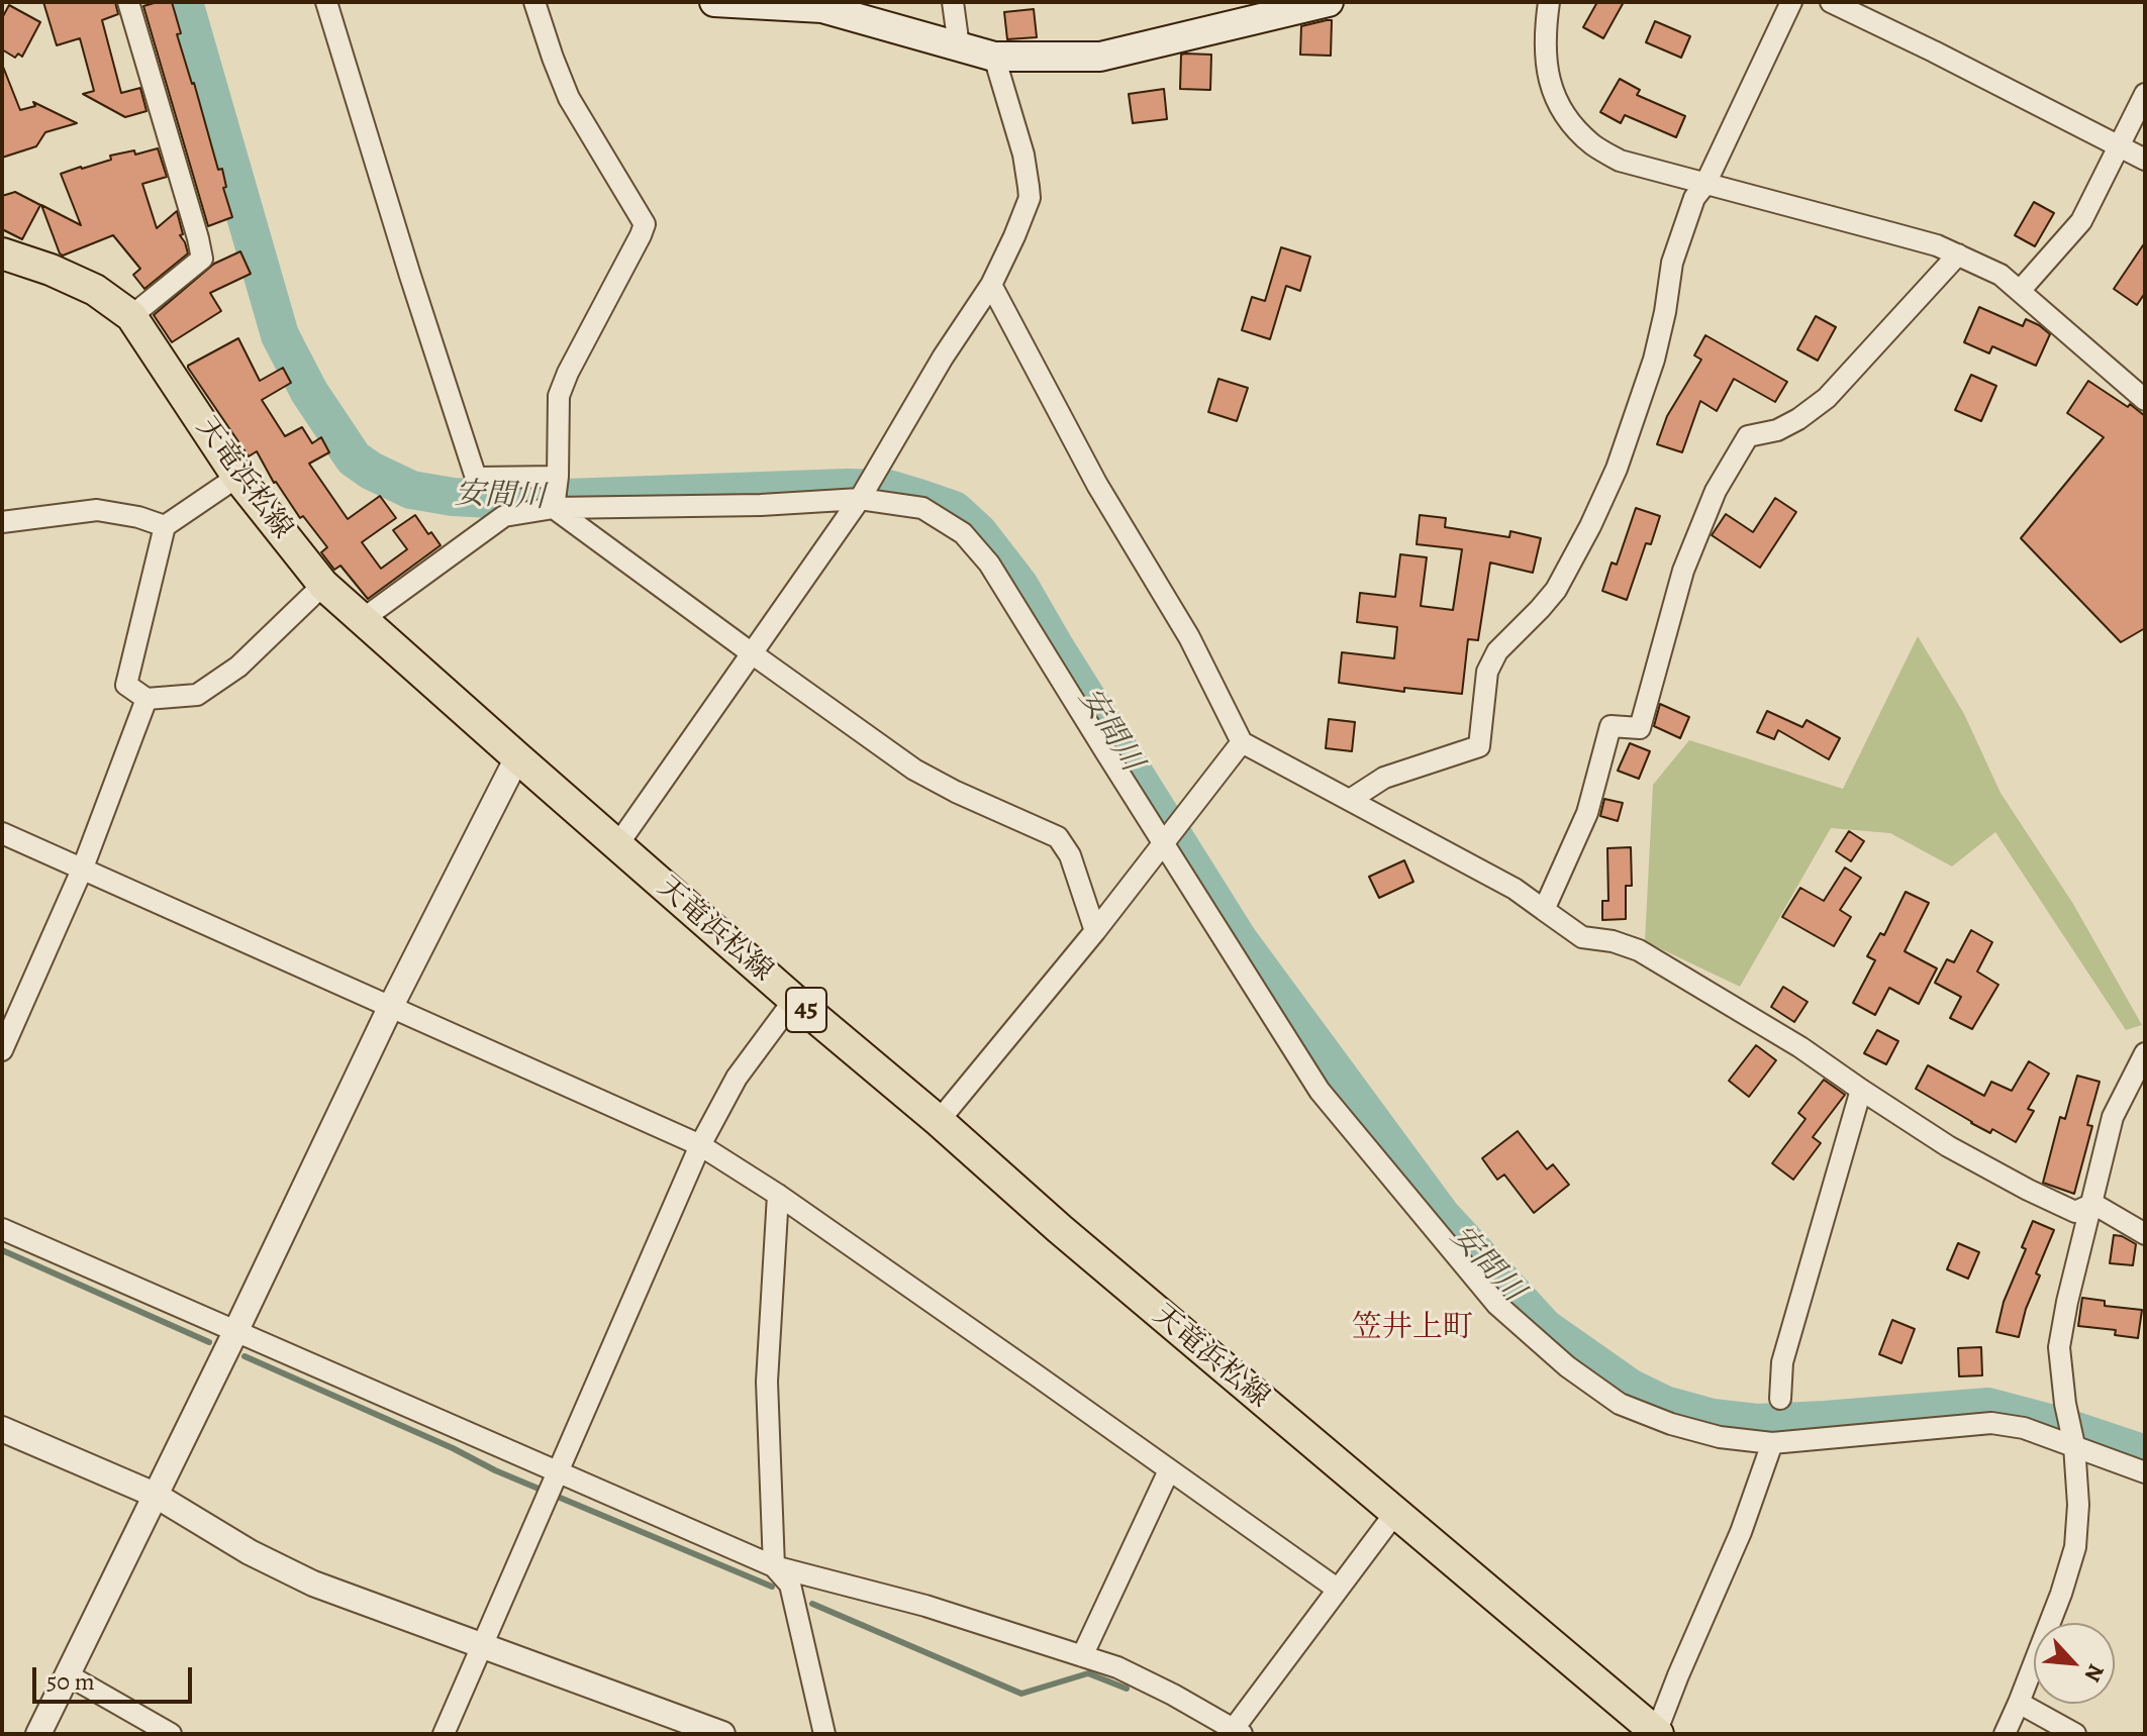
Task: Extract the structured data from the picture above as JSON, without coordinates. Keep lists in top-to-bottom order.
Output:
{
  "streets": {
    "main road": ["天竜浜松線", "45"]
  },
  "districts": ["笠井上町"],
  "water": ["安間川"],
  "scale_bar": "50 m",
  "north": "bottom right"
}
